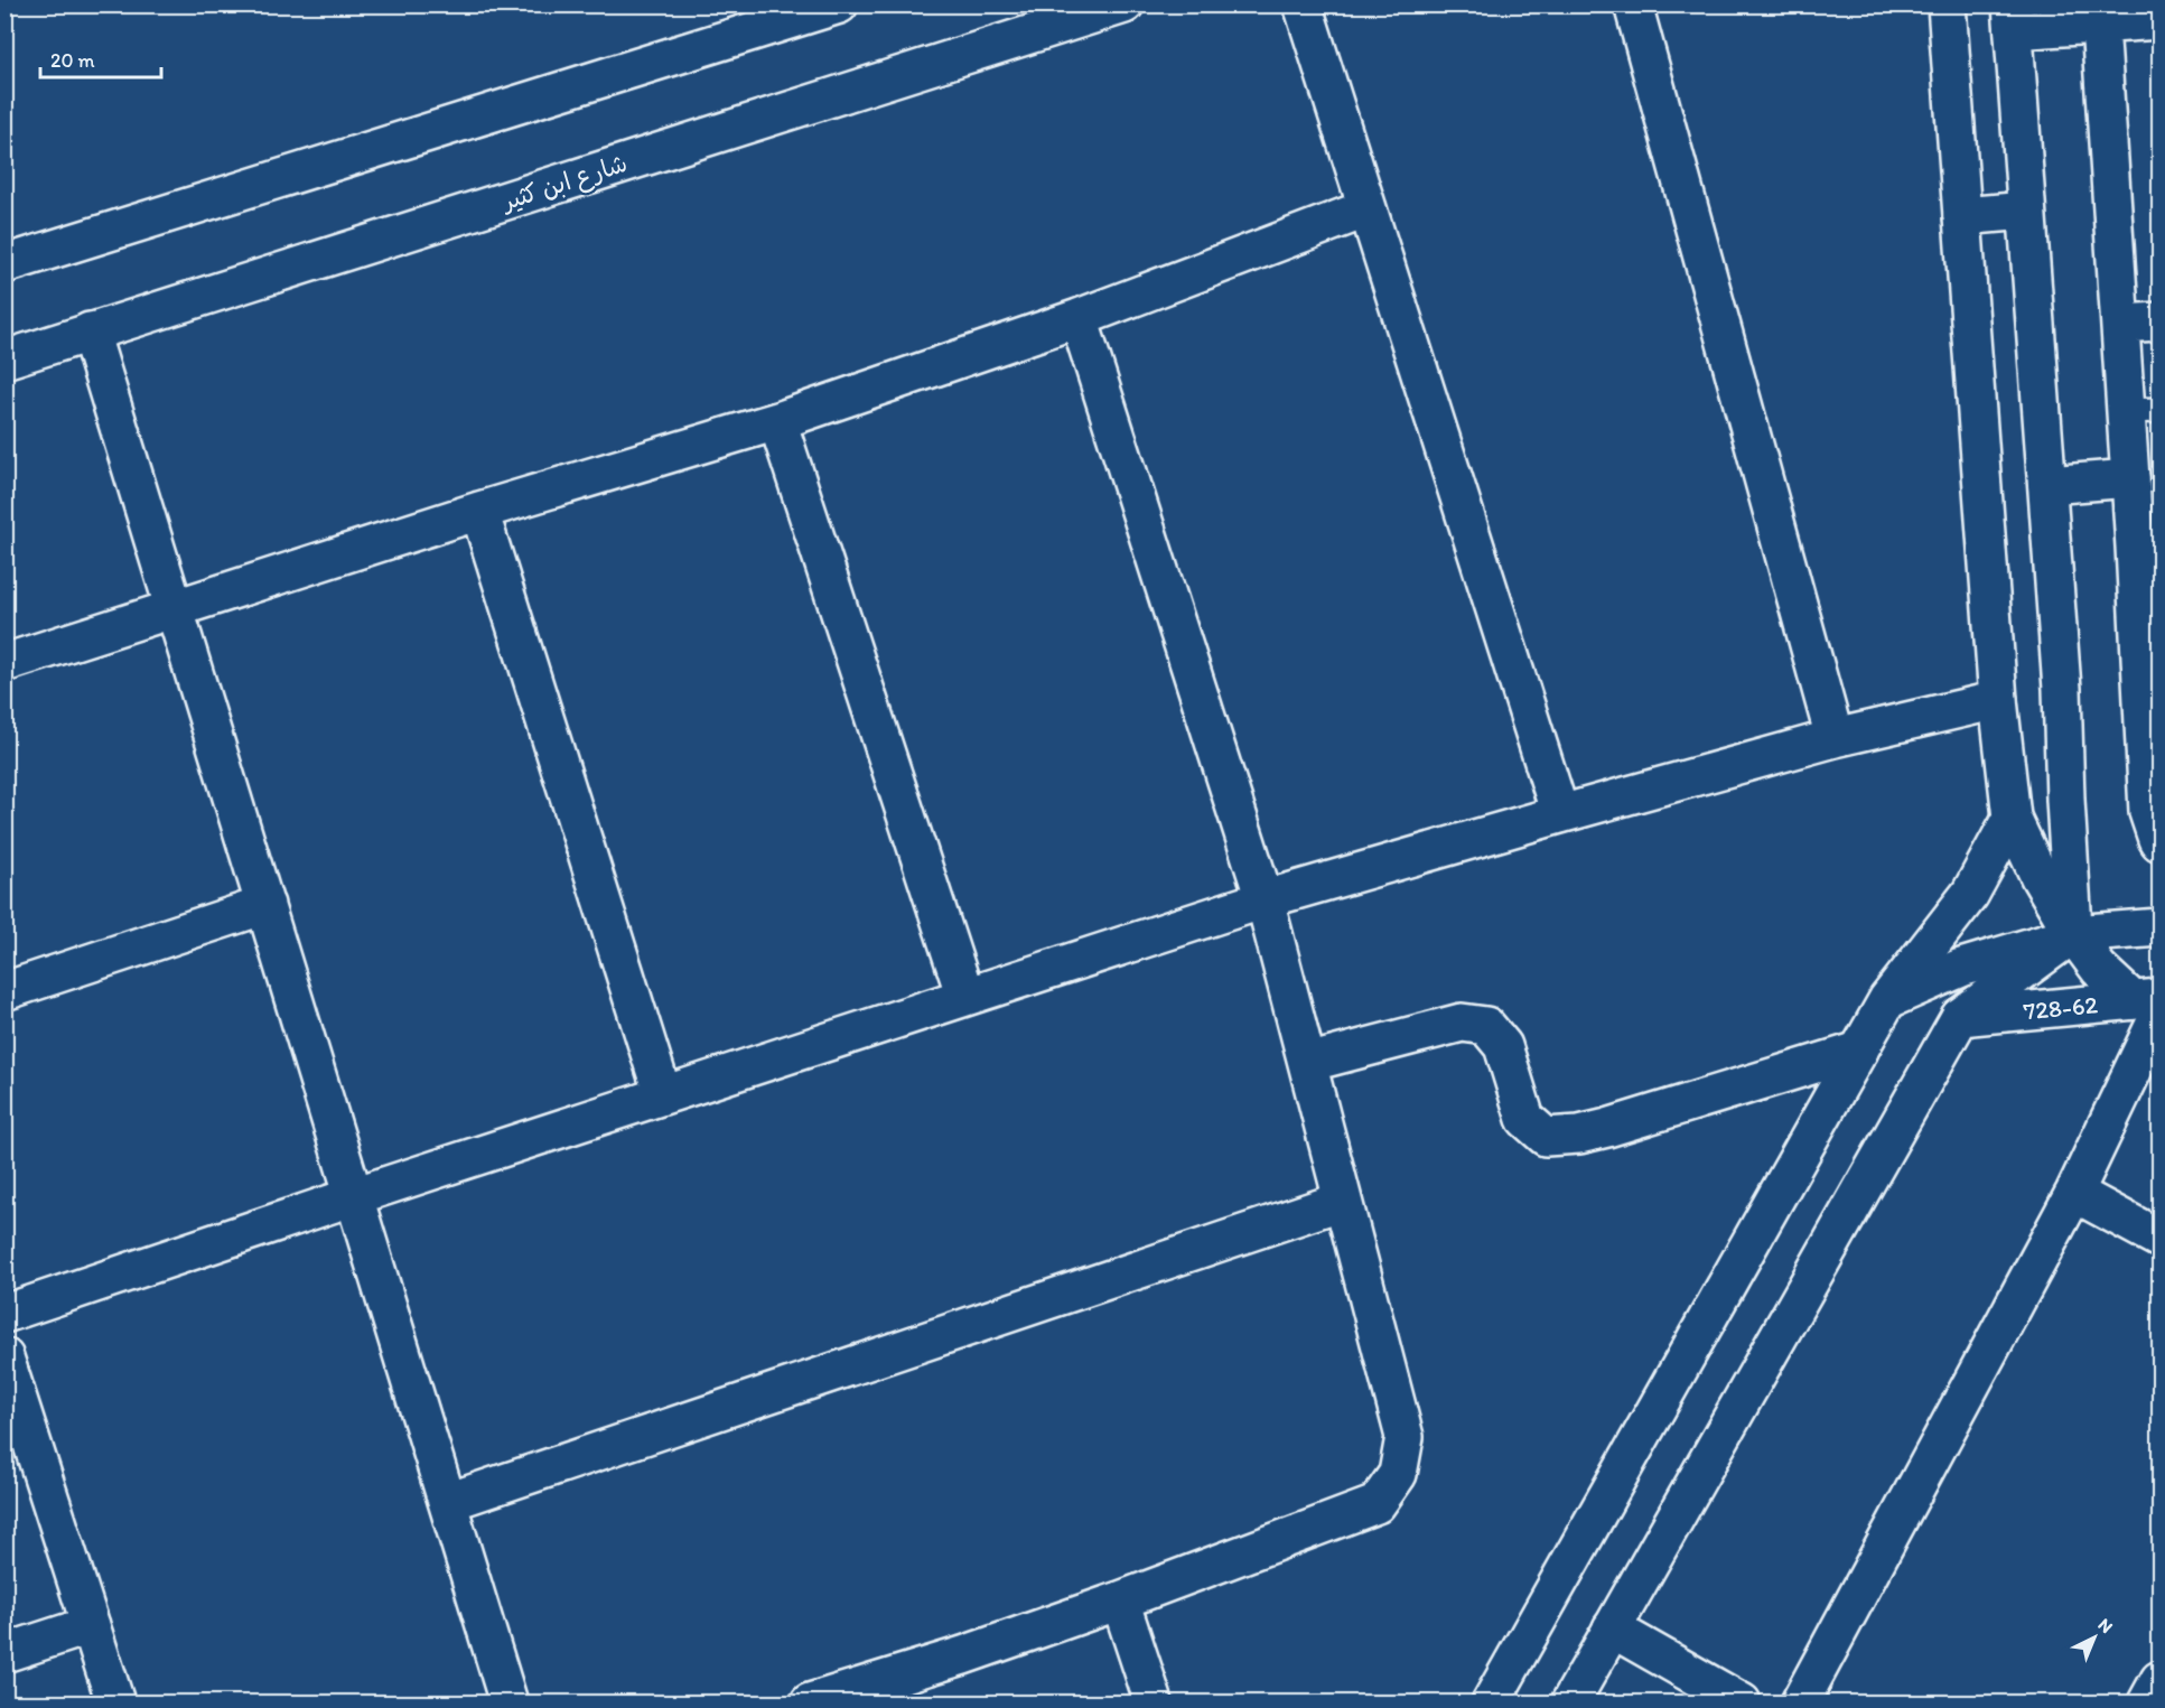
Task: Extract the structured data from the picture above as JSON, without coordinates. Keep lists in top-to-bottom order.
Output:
{
  "streets": {
    "street": ["شارع ابن كثير", "728-62"]
  },
  "scale_bar": "20 m",
  "north": "top right"
}
